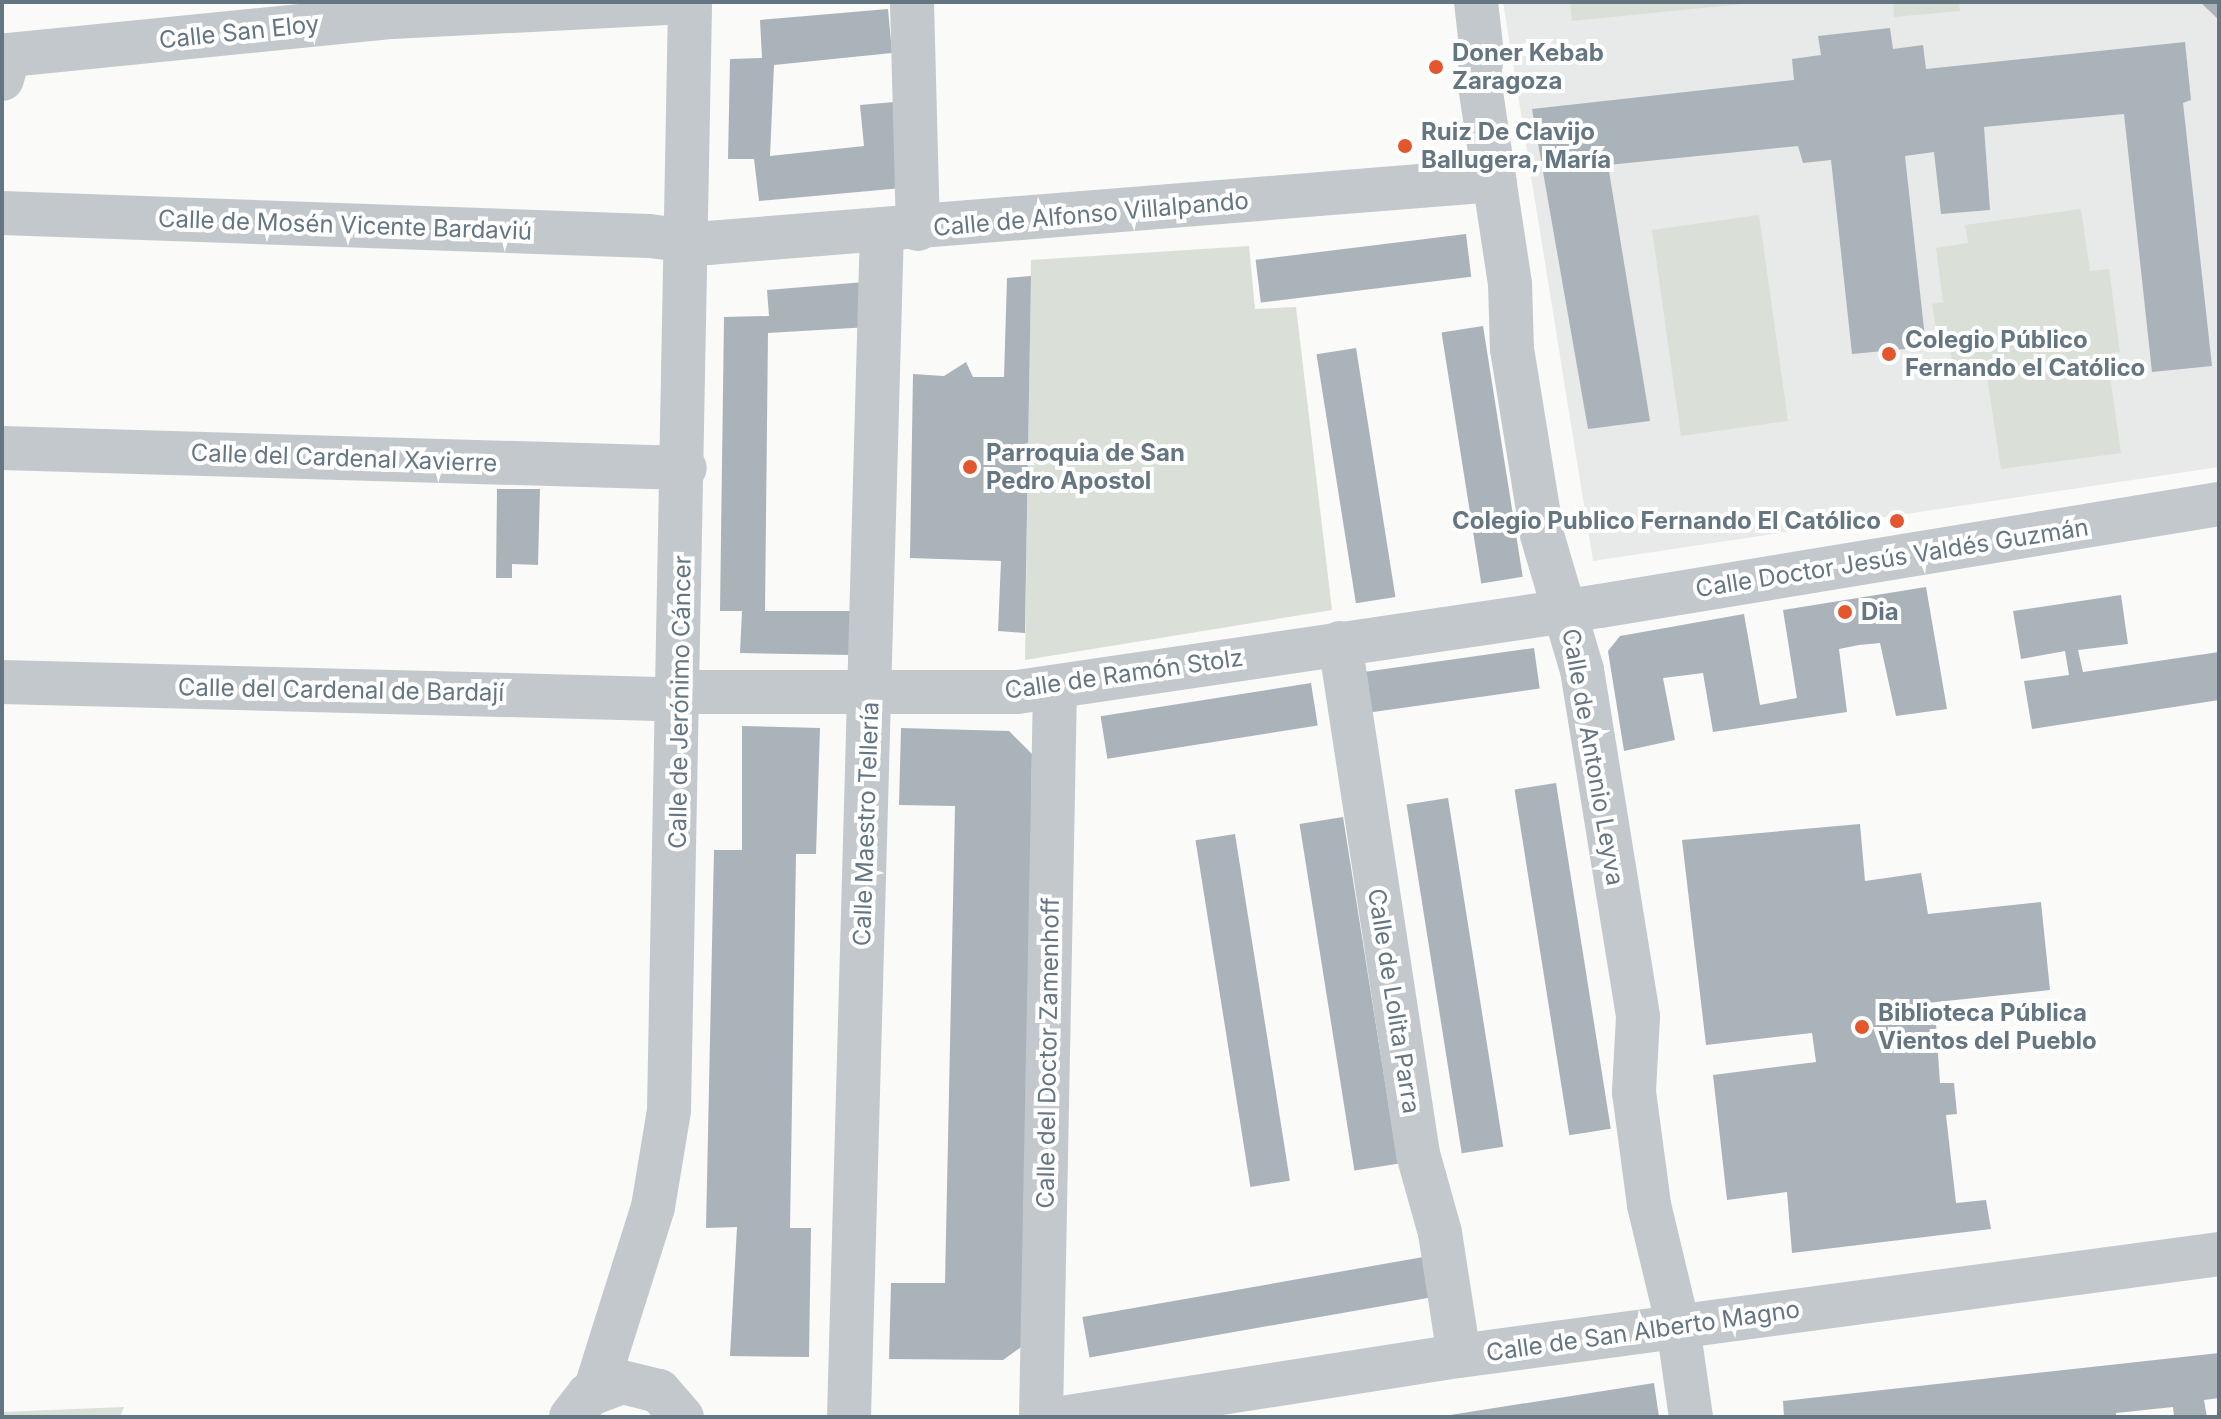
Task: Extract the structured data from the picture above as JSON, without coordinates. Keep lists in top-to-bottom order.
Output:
{
  "streets": {
    "street": [
      "Calle San Eloy",
      "Calle de Alfonso Villalpando",
      "Calle de Mosén Vicente Bardaviú",
      "Calle del Cardenal Xavierre",
      "Calle Doctor Jesús Valdés Guzmán",
      "Calle de Ramón Stolz",
      "Calle del Cardenal de Bardají",
      "Calle de Jerónimo Cáncer",
      "Calle de Antonio Leyva",
      "Calle Maestro Tellería",
      "Calle de Lolita Parra",
      "Calle del Doctor Zamenhoff",
      "Calle de San Alberto Magno"
    ]
  },
  "crossings": [
    ["Calle San Eloy", "Calle de Jerónimo Cáncer"],
    ["Calle de Alfonso Villalpando", "Calle de Mosén Vicente Bardaviú"],
    ["Calle de Alfonso Villalpando", "Calle de Jerónimo Cáncer"],
    ["Calle de Alfonso Villalpando", "Calle de Antonio Leyva"],
    ["Calle de Alfonso Villalpando", "Calle Maestro Tellería"],
    ["Calle de Mosén Vicente Bardaviú", "Calle de Jerónimo Cáncer"],
    ["Calle del Cardenal Xavierre", "Calle de Jerónimo Cáncer"],
    ["Calle Doctor Jesús Valdés Guzmán", "Calle de Ramón Stolz"],
    ["Calle Doctor Jesús Valdés Guzmán", "Calle de Antonio Leyva"],
    ["Calle de Ramón Stolz", "Calle del Cardenal de Bardají"],
    ["Calle de Ramón Stolz", "Calle de Jerónimo Cáncer"],
    ["Calle de Ramón Stolz", "Calle de Antonio Leyva"],
    ["Calle de Ramón Stolz", "Calle Maestro Tellería"],
    ["Calle de Ramón Stolz", "Calle de Lolita Parra"],
    ["Calle de Ramón Stolz", "Calle del Doctor Zamenhoff"],
    ["Calle del Cardenal de Bardají", "Calle de Jerónimo Cáncer"],
    ["Calle de Antonio Leyva", "Calle de San Alberto Magno"],
    ["Calle de Lolita Parra", "Calle de San Alberto Magno"]
  ],
  "places": [
    "Doner Kebab Zaragoza",
    "Ruiz De Clavijo Ballugera, María",
    "Colegio Público Fernando el Católico",
    "Parroquia de San Pedro Apostol",
    "Colegio Publico Fernando El Católico",
    "Dia",
    "Biblioteca Pública Vientos del Pueblo"
  ]
}
